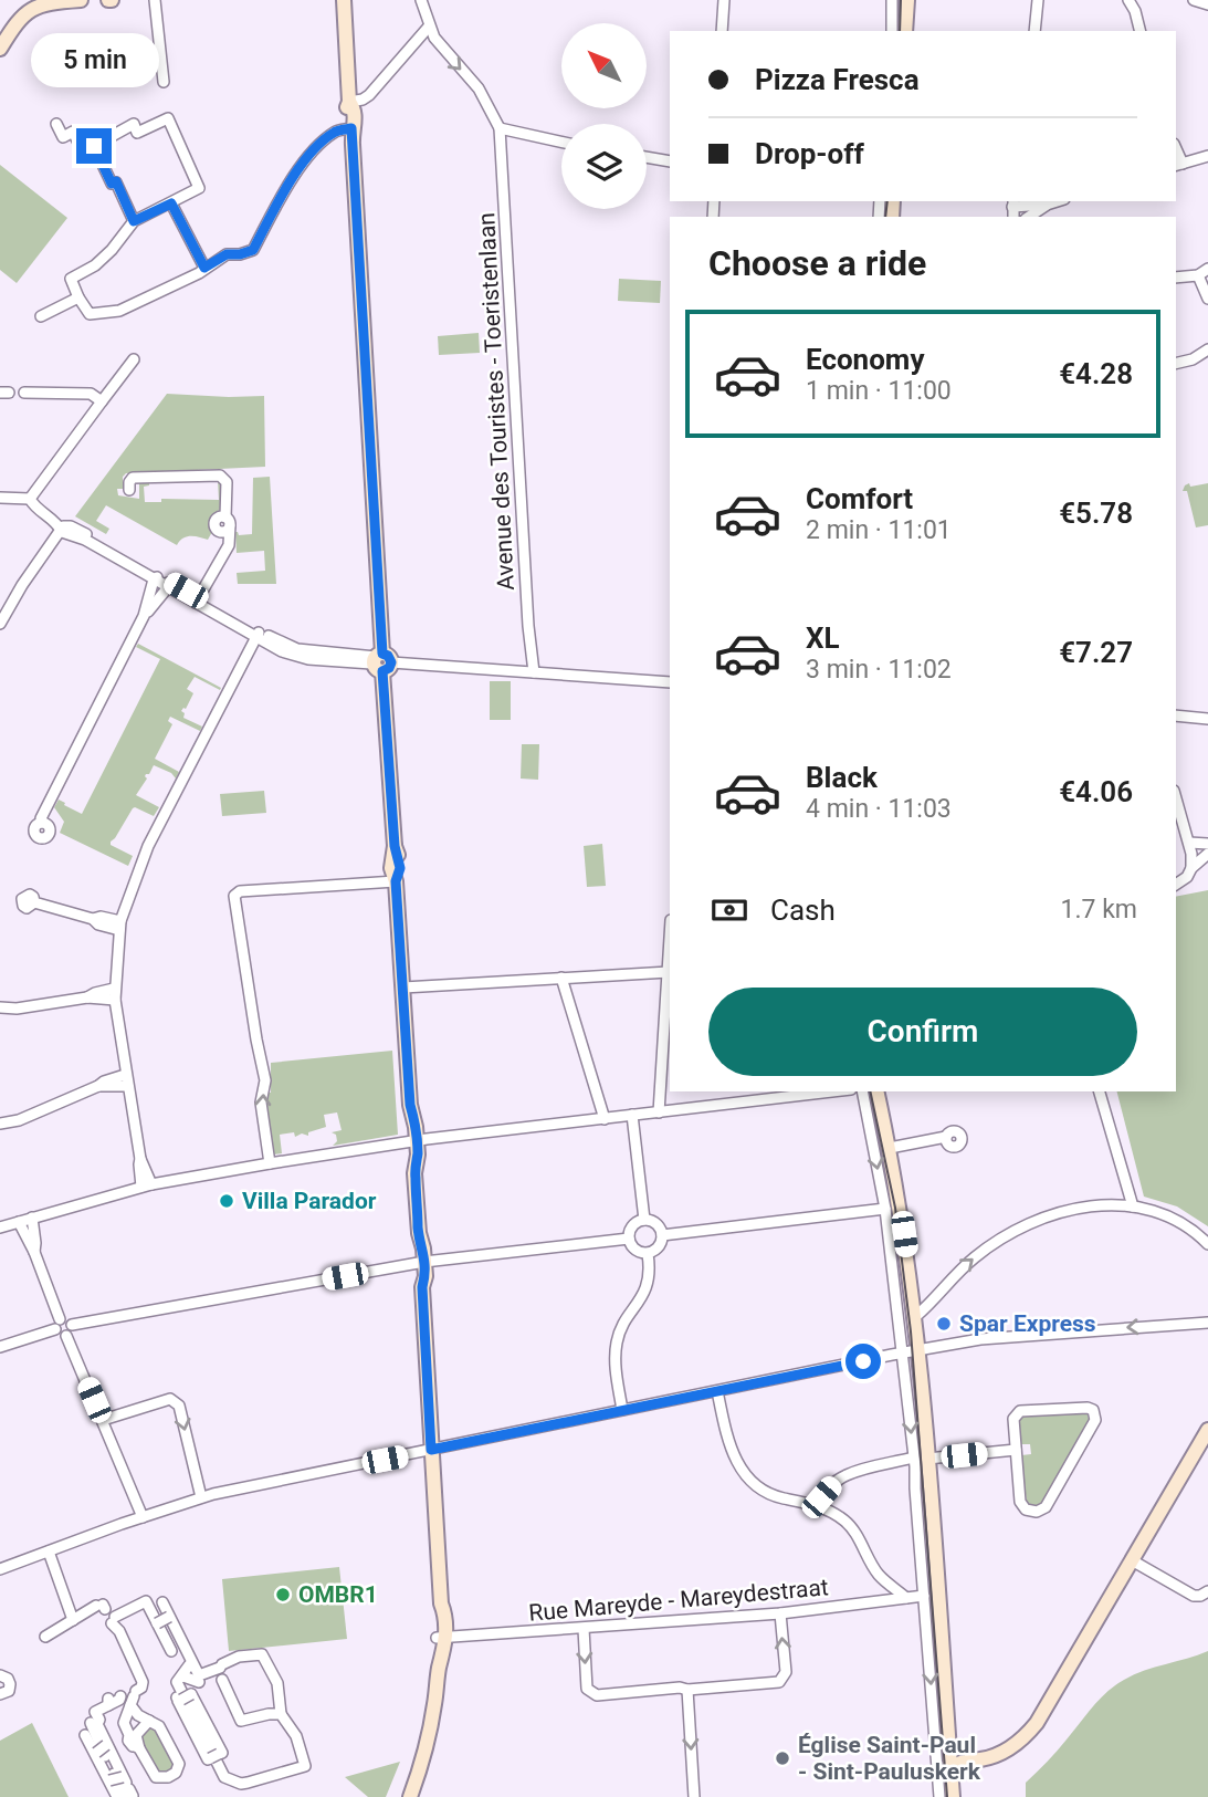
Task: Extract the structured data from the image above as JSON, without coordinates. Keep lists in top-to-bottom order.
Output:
{
  "streets": {
    "street": ["Avenue des Touristes - Toeristenlaan", "Rue Mareyde - Mareydestraat"]
  },
  "places": [
    "Villa Parador",
    "Spar Express",
    "OMBR1",
    "Église Saint-Paul - Sint-Pauluskerk"
  ],
  "north": "top left",
  "page": {
    "banner": ["Pizza Fresca", "Drop-off"],
    "bubble": "5 min",
    "heading": "Choose a ride",
    "list": [
      {
        "name": "Economy",
        "note": "1 min · 11:00",
        "value": "€4.28"
      },
      {
        "name": "Comfort",
        "note": "2 min · 11:01",
        "value": "€5.78"
      },
      {
        "name": "XL",
        "note": "3 min · 11:02",
        "value": "€7.27"
      },
      {
        "name": "Black",
        "note": "4 min · 11:03",
        "value": "€4.06"
      }
    ],
    "pay": ["Cash", "1.7 km"],
    "buttons": "Confirm"
  }
}
